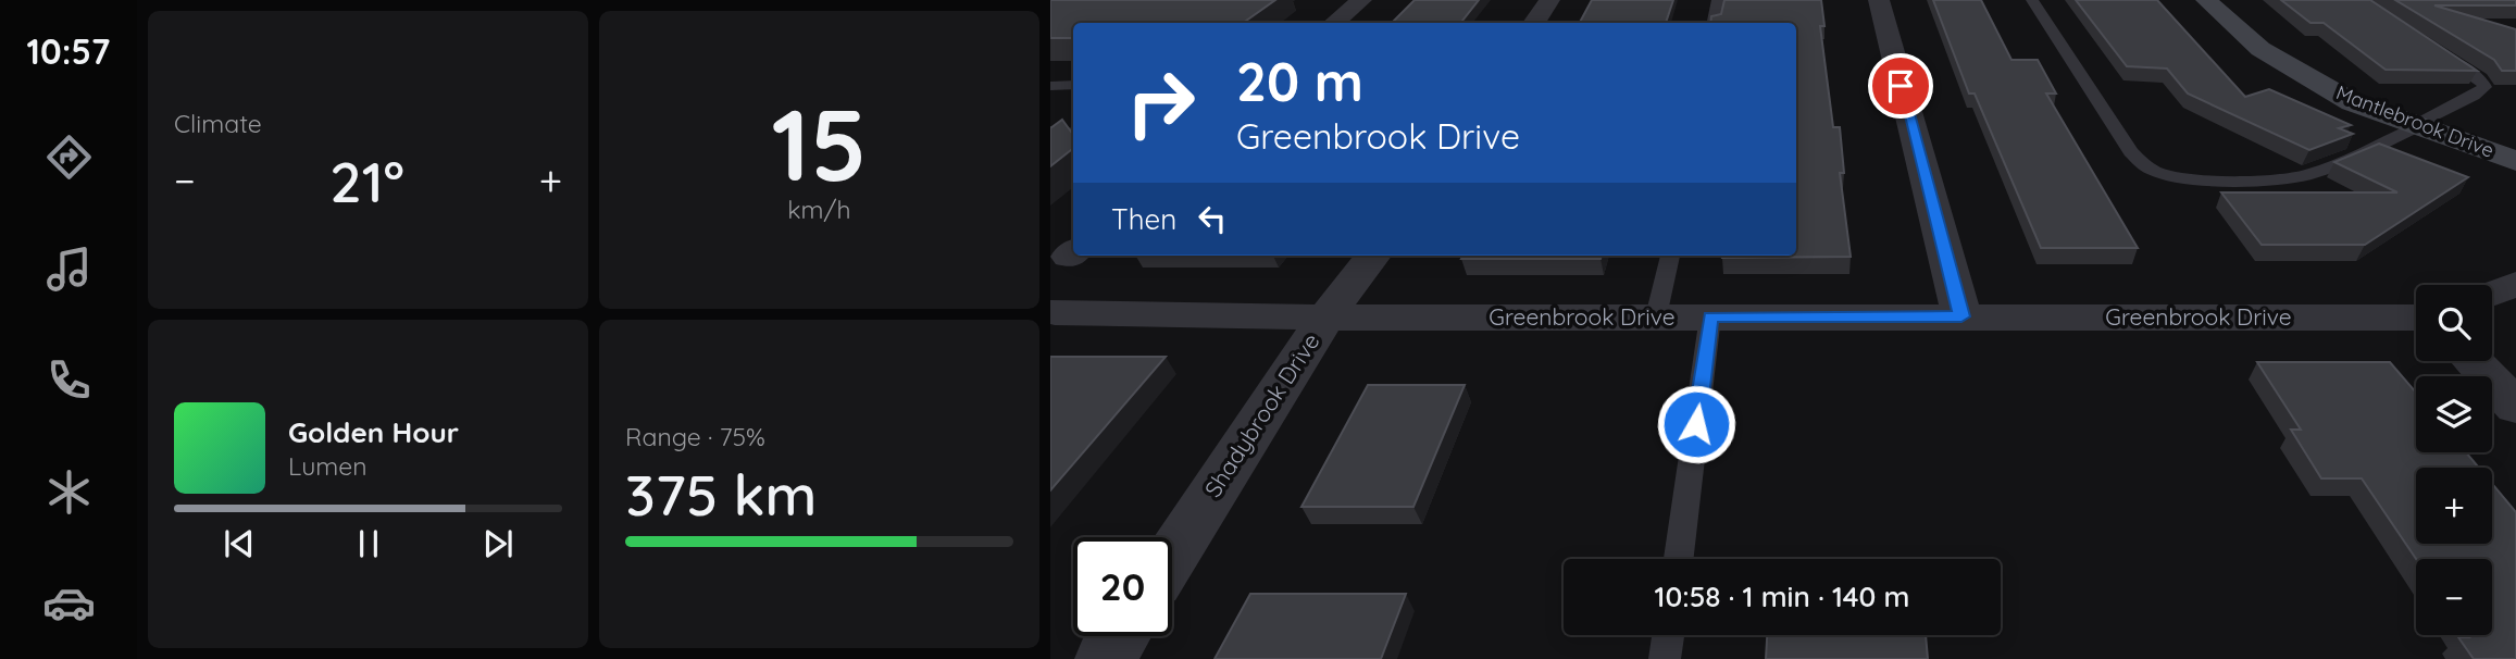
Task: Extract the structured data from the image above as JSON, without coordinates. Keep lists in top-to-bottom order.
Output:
{
  "streets": {
    "street": ["Mantlebrook Drive", "Greenbrook Drive", "Shadybrook Drive"]
  },
  "crossings": [
    ["Greenbrook Drive", "Shadybrook Drive"]
  ],
  "page": {
    "tabs": "10:57",
    "tile": [
      "Climate",
      ["15", "km/h"],
      ["Range · 75%", "375 km"]
    ],
    "turn": ["20 m", "Greenbrook Drive"],
    "heat": ["−", "21°", "+"],
    "then": "Then",
    "map_buttons": ["+", "−"],
    "song": ["Golden Hour", "Lumen"],
    "limit": "20",
    "trip": "10:58 · 1 min · 140 m"
  }
}
